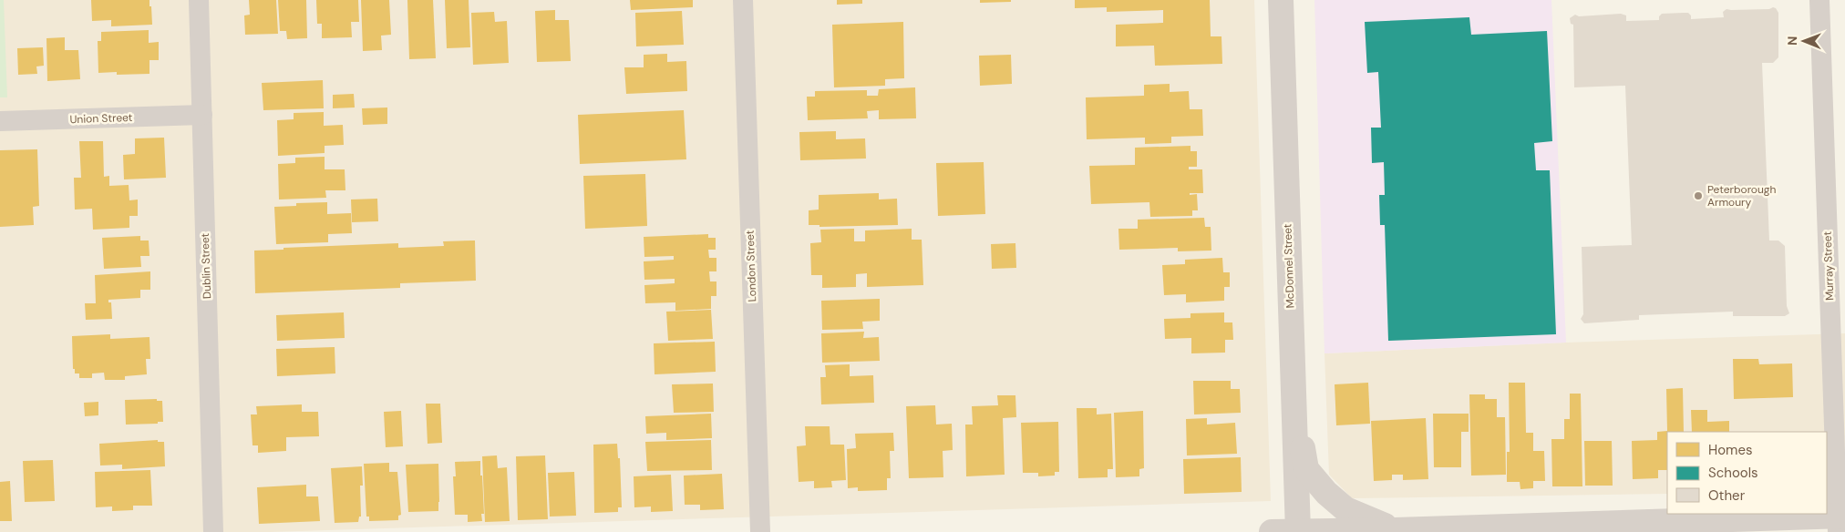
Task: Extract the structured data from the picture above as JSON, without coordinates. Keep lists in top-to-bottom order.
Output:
{
  "streets": {
    "street": [
      "Union Street",
      "Dublin Street",
      "London Street",
      "McDonnel Street",
      "Murray Street"
    ]
  },
  "crossings": [
    ["Union Street", "Dublin Street"]
  ],
  "places": ["Peterborough Armoury"],
  "legend": ["Homes", "Schools", "Other"],
  "north": "left"
}
